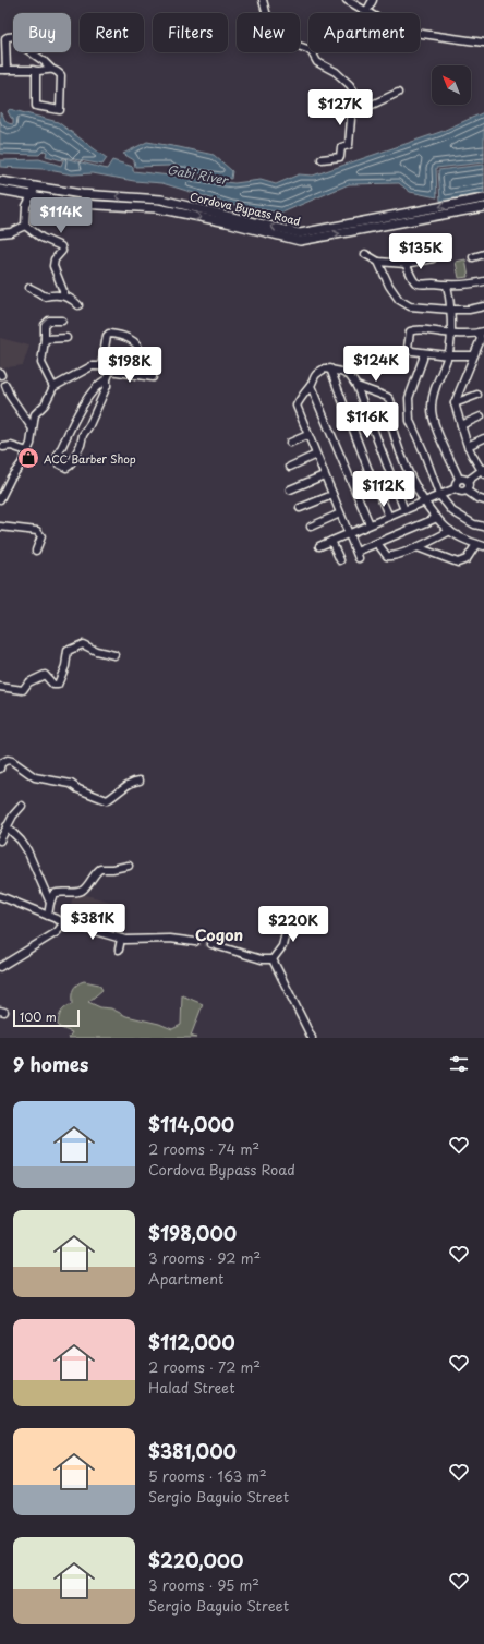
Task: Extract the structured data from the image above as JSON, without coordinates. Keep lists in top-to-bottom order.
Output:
{
  "streets": {
    "main road": ["Cordova Bypass Road"]
  },
  "districts": ["Cogon"],
  "water": ["Gabi River"],
  "places": {
    "shop": ["ACC Barber Shop"]
  },
  "scale_bar": "100 m",
  "north": "top left",
  "page": {
    "chip": [
      "Buy",
      "Rent",
      "Filters",
      "New",
      "Apartment"
    ],
    "price": [
      "$127K",
      "$114K",
      "$135K",
      "$124K",
      "$198K",
      "$116K",
      "$112K",
      "$381K",
      "$220K"
    ],
    "scale": "100 m",
    "heading": "9 homes",
    "list": [
      {
        "name": "$114,000",
        "note": "2 rooms · 74 m² · Cordova Bypass Road"
      },
      {
        "name": "$198,000",
        "note": "3 rooms · 92 m² · Apartment"
      },
      {
        "name": "$112,000",
        "note": "2 rooms · 72 m² · Halad Street"
      },
      {
        "name": "$381,000",
        "note": "5 rooms · 163 m² · Sergio Baguio Street"
      },
      {
        "name": "$220,000",
        "note": "3 rooms · 95 m² · Sergio Baguio Street"
      }
    ]
  }
}
